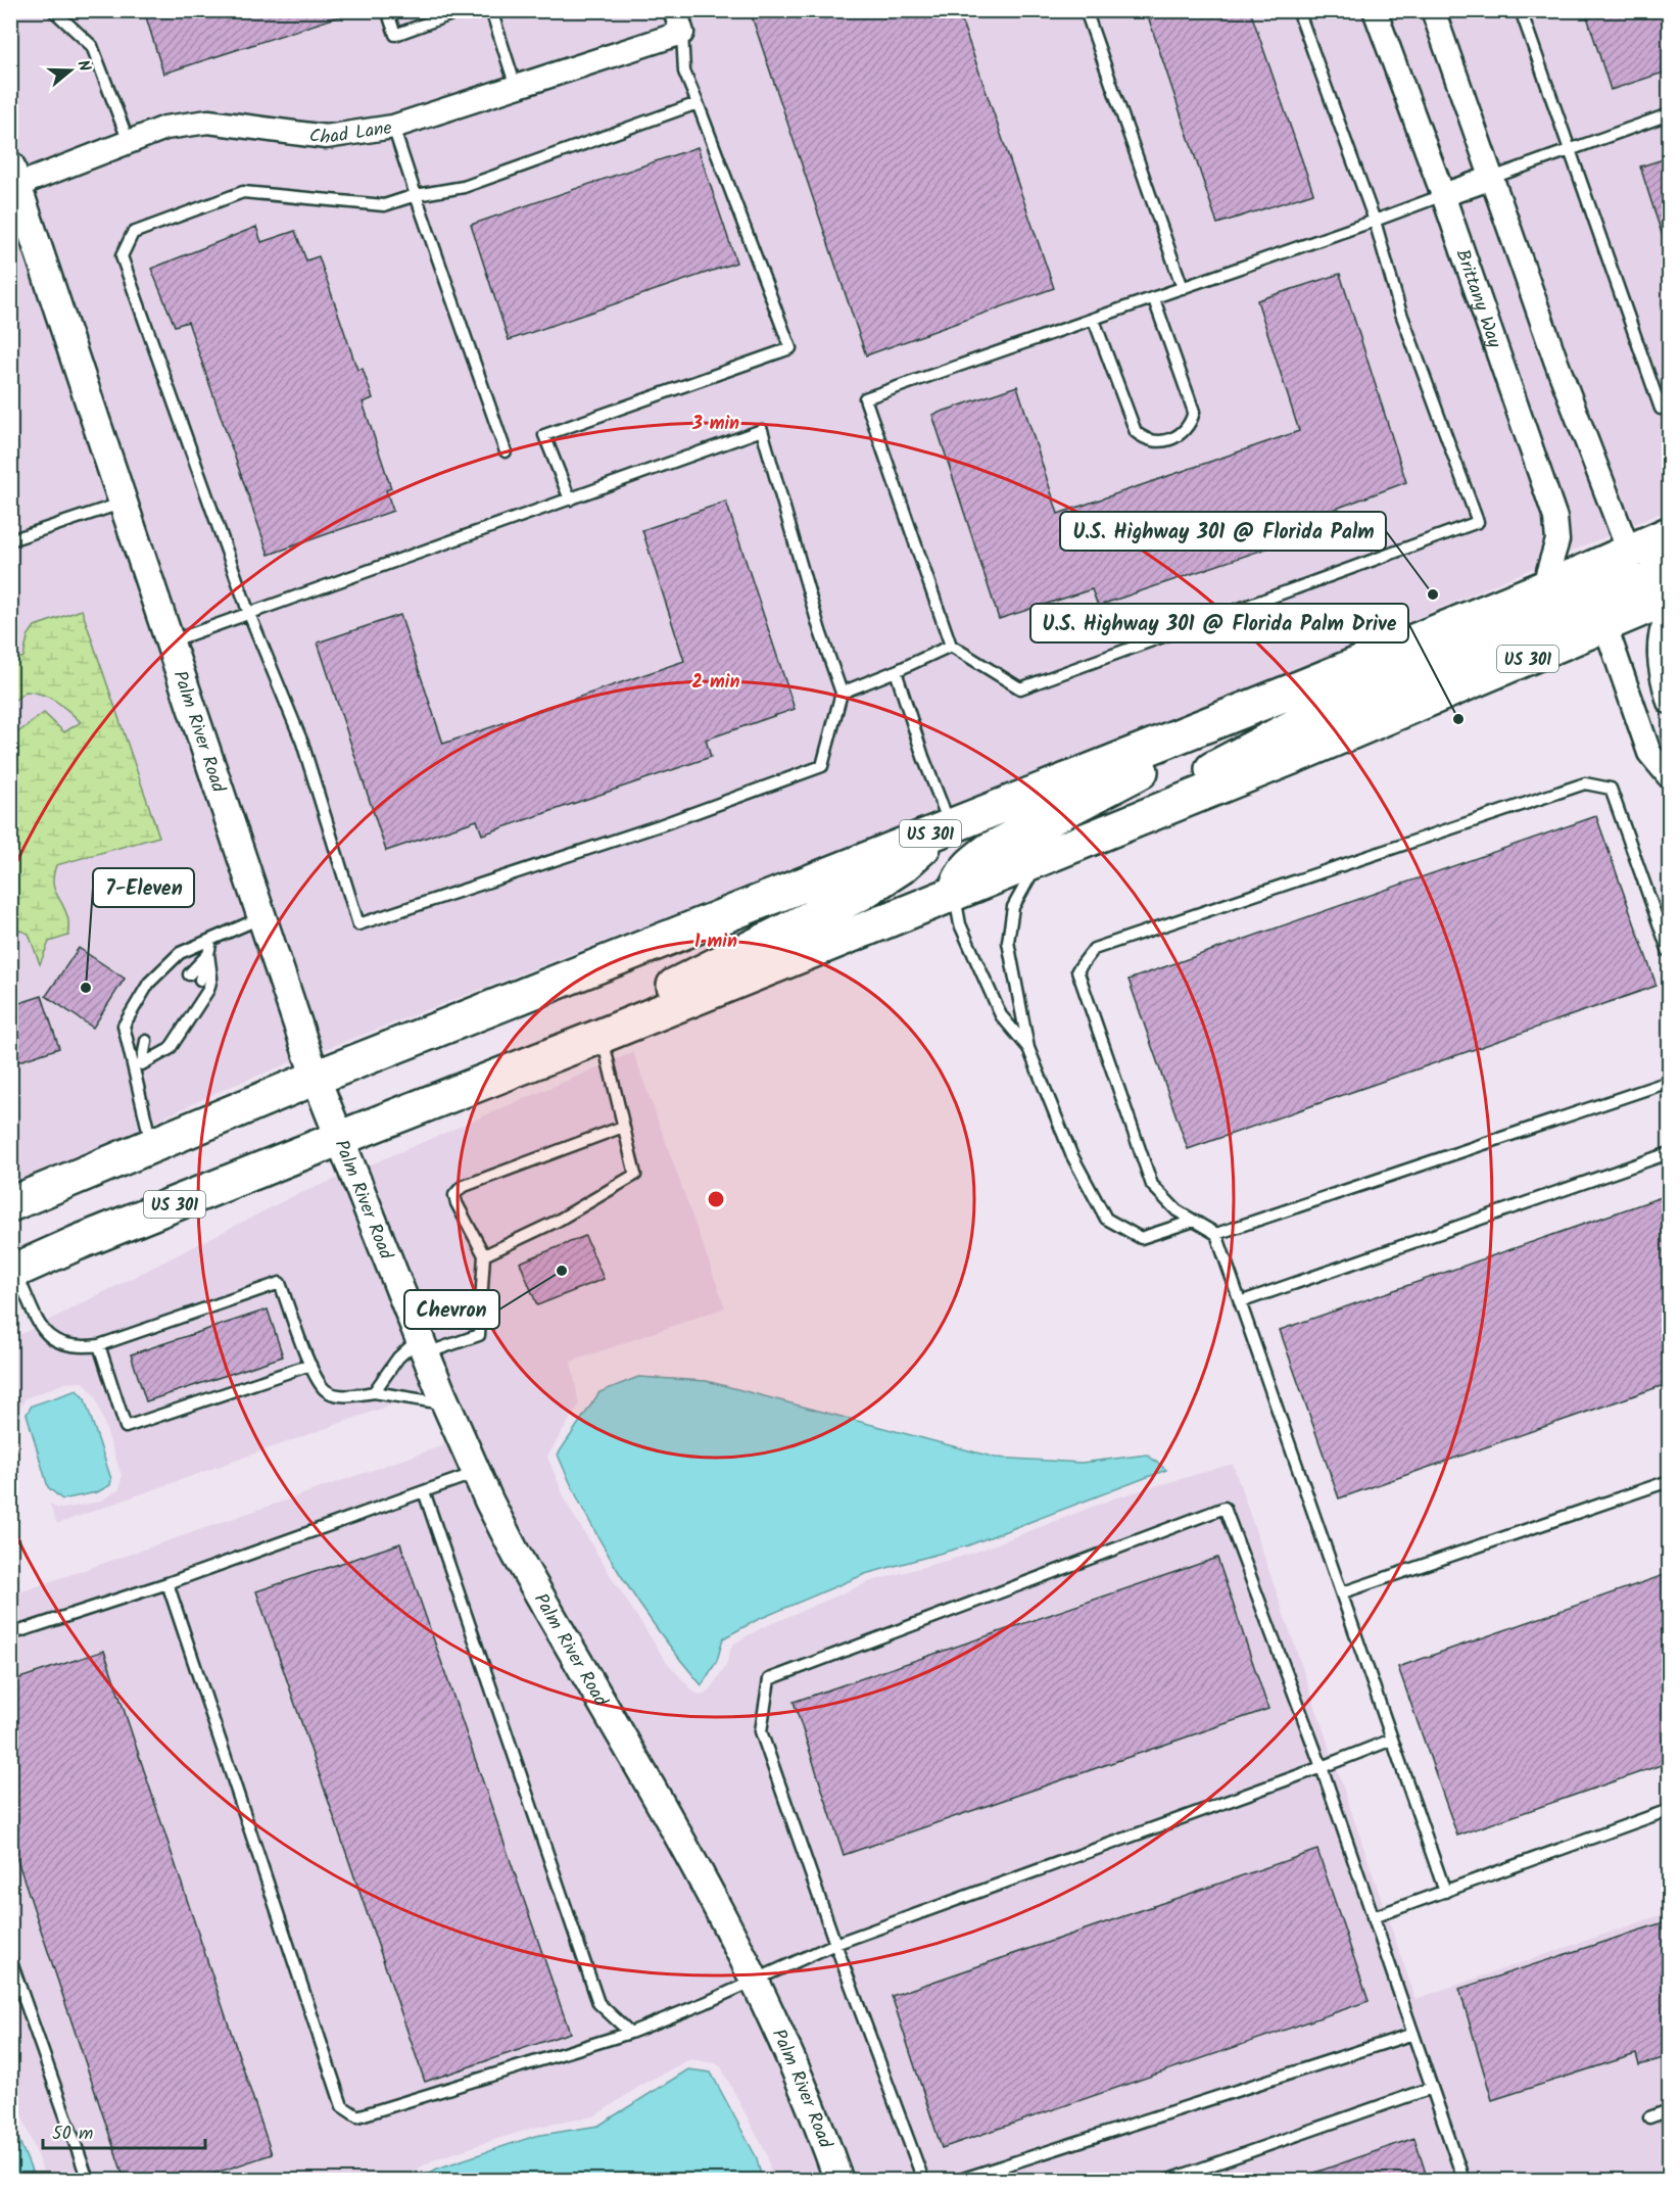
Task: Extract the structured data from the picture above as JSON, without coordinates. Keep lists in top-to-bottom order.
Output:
{
  "streets": {
    "main road": ["US 301"],
    "street": ["Chad Lane", "Brittany Way", "Palm River Road"]
  },
  "crossings": [
    ["Chad Lane", "Palm River Road"],
    ["Brittany Way", "US 301"],
    ["US 301", "Palm River Road"]
  ],
  "places": [
    "U.S. Highway 301 @ Florida Palm",
    "U.S. Highway 301 @ Florida Palm Drive",
    "7-Eleven",
    "Chevron"
  ],
  "scale_bar": "50 m",
  "north": "right",
  "rings": ["3 min", "2 min", "1 min"]
}
